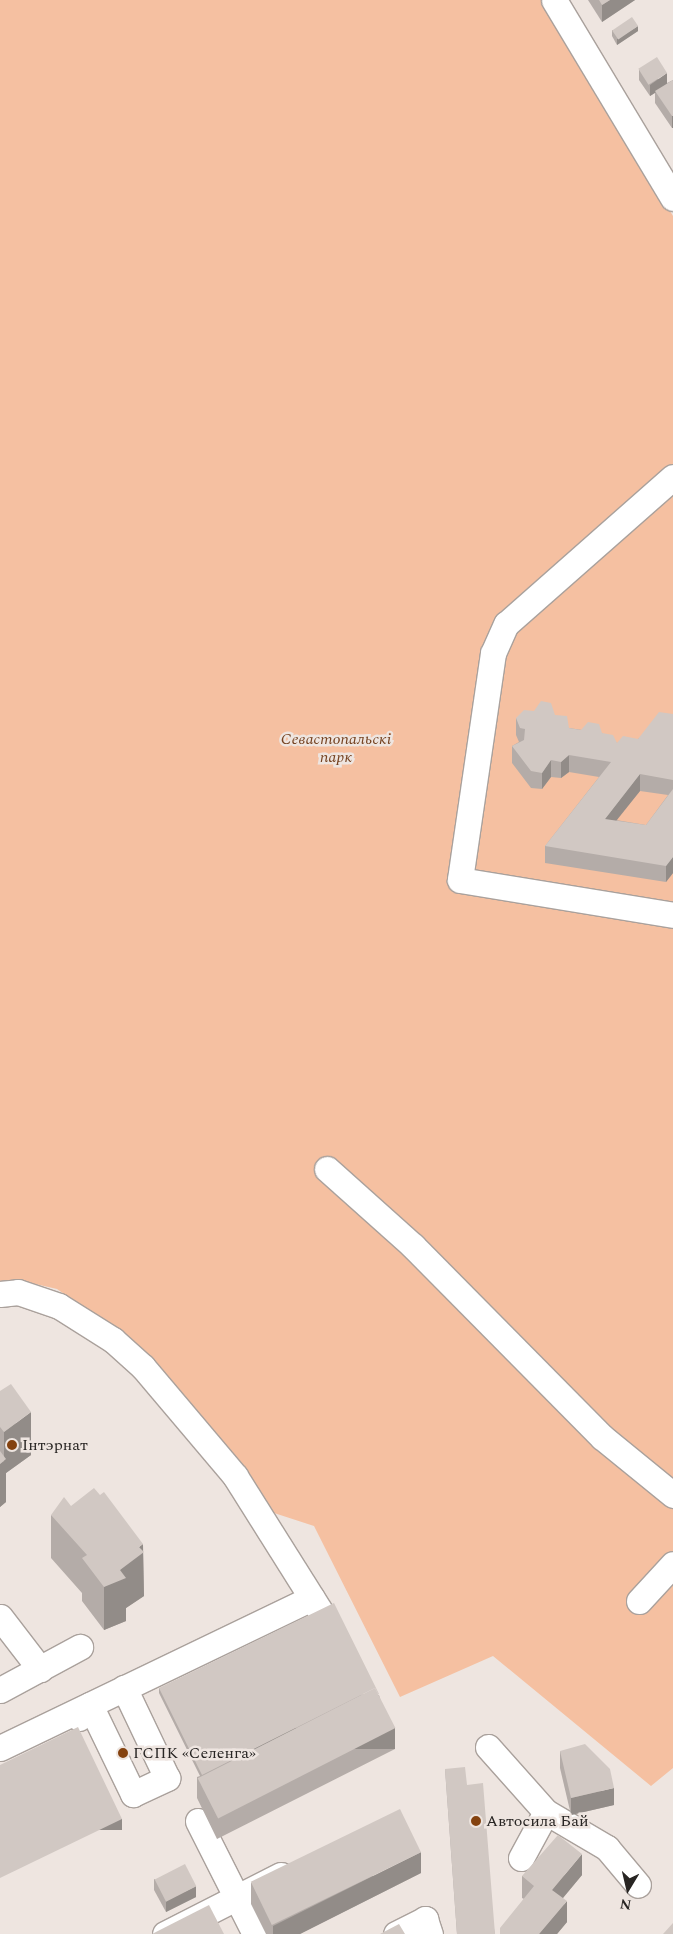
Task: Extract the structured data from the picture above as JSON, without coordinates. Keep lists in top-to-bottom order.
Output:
{
  "parks": ["Севастопальскі парк"],
  "places": ["Інтэрнат", "ГСПК «Селенга»", "Автосила Бай"],
  "north": "bottom"
}
